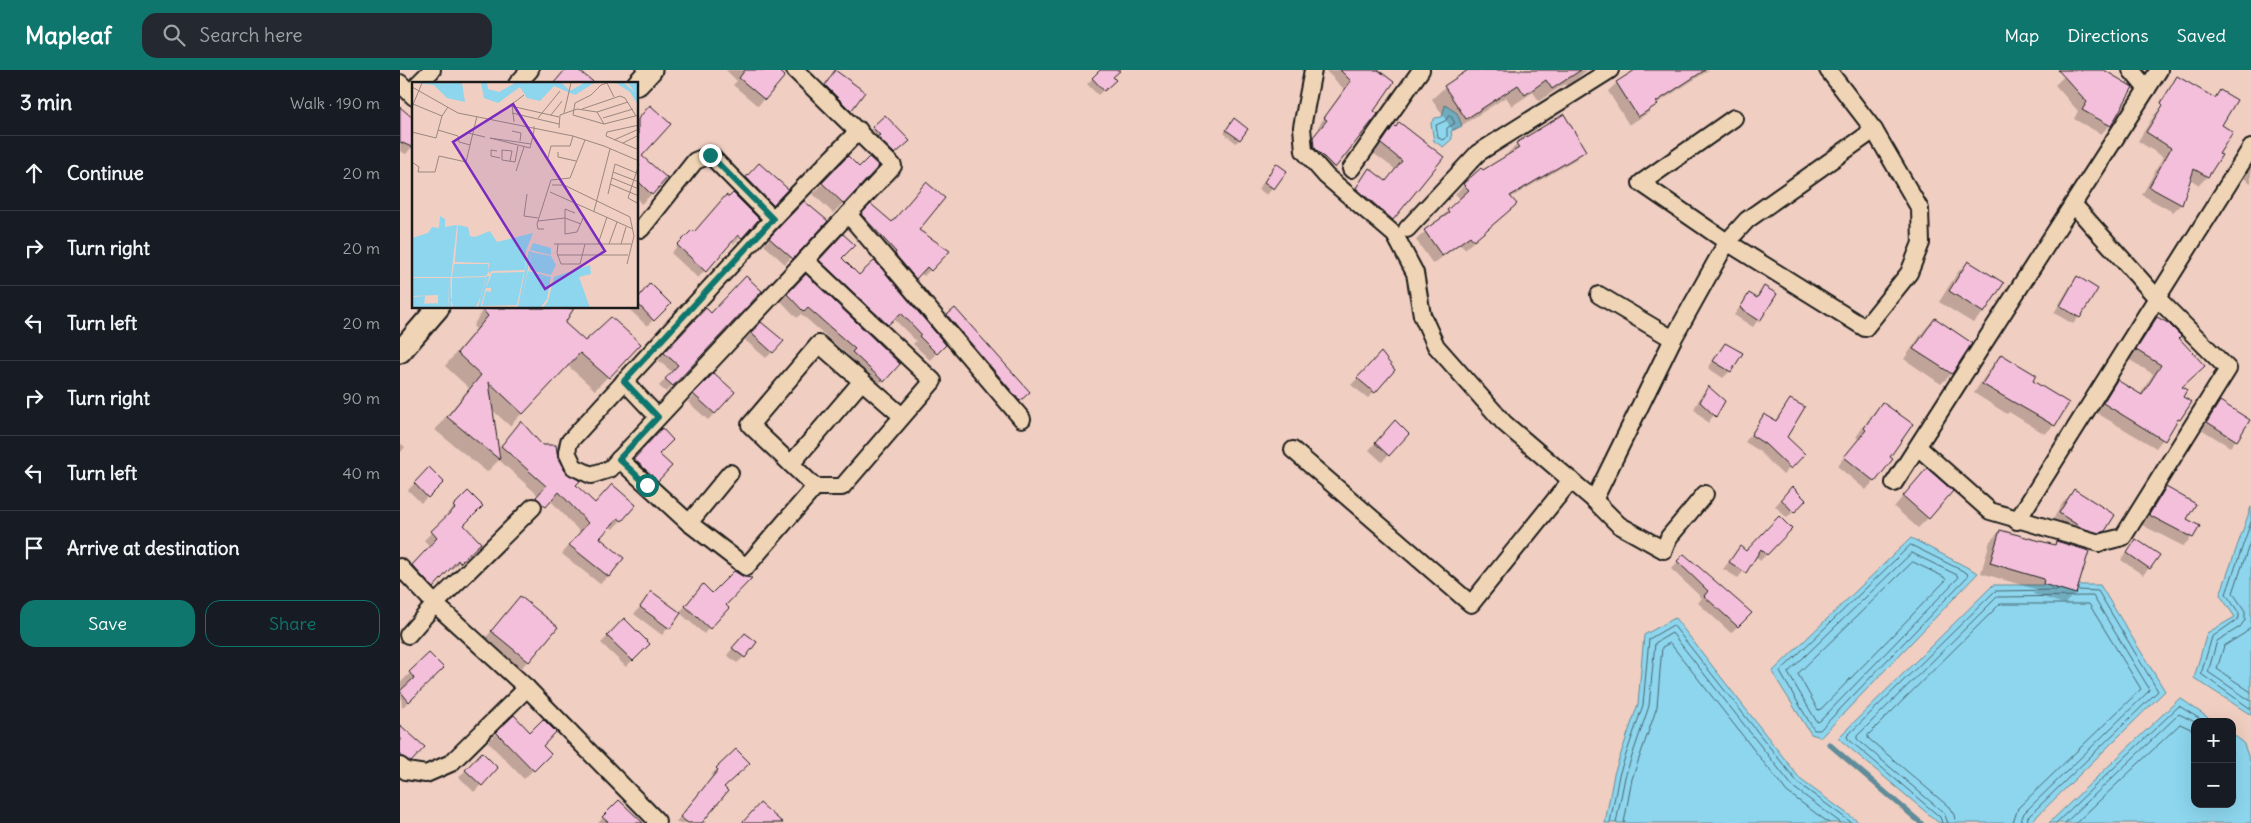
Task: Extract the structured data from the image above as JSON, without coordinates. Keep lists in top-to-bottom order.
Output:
{
  "page": {
    "header": "Mapleaf",
    "search": "Search here",
    "nav": ["Map", "Directions", "Saved"],
    "heading": ["3 min", "Walk · 190 m"],
    "list": [
      ["Continue", "20 m"],
      ["Turn right", "20 m"],
      ["Turn left", "20 m"],
      ["Turn right", "90 m"],
      ["Turn left", "40 m"],
      "Arrive at destination"
    ],
    "buttons": ["Save", "Share"],
    "map_buttons": ["+", "−"]
  }
}
